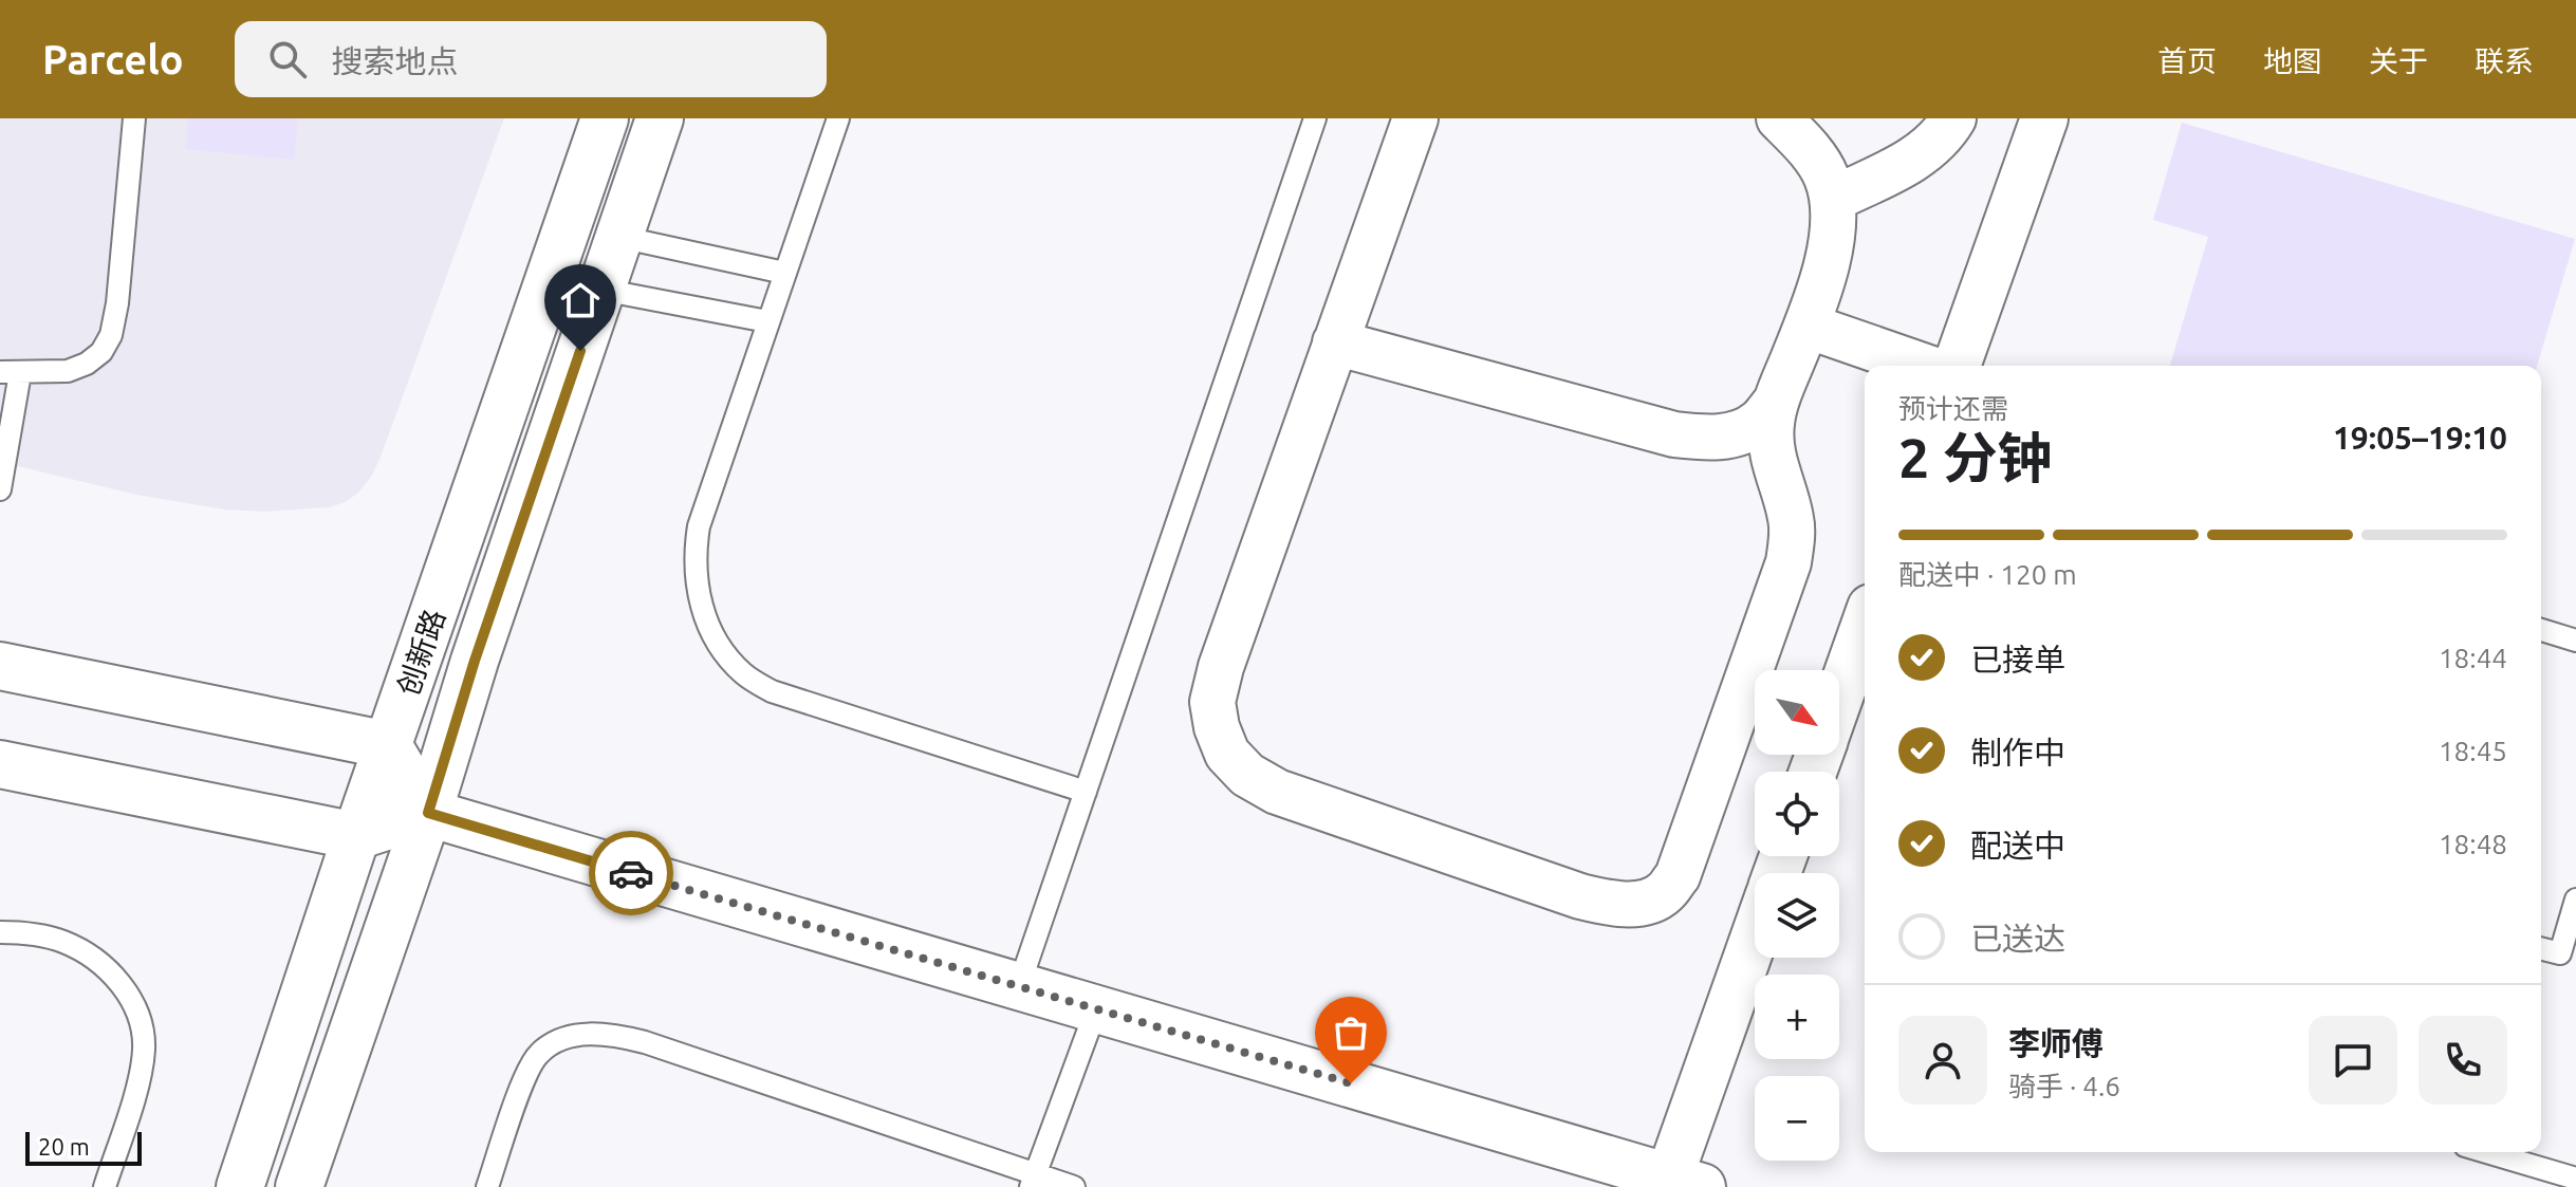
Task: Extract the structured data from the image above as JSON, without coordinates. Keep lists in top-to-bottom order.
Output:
{
  "streets": {
    "street": ["创新路"]
  },
  "scale_bar": "20 m",
  "north": "bottom right",
  "page": {
    "header": "Parcelo",
    "search": "搜索地点",
    "nav": [
      "首页",
      "地图",
      "关于",
      "联系"
    ],
    "heading": ["2 分钟", "预计还需", "19:05–19:10"],
    "panel": ["李师傅", "骑手 · 4.6"],
    "bar": "配送中 · 120 m",
    "list": [
      ["已接单", "18:44"],
      ["制作中", "18:45"],
      ["配送中", "18:48"],
      "已送达"
    ],
    "map_buttons": ["+", "−"],
    "scale": "20 m"
  }
}
